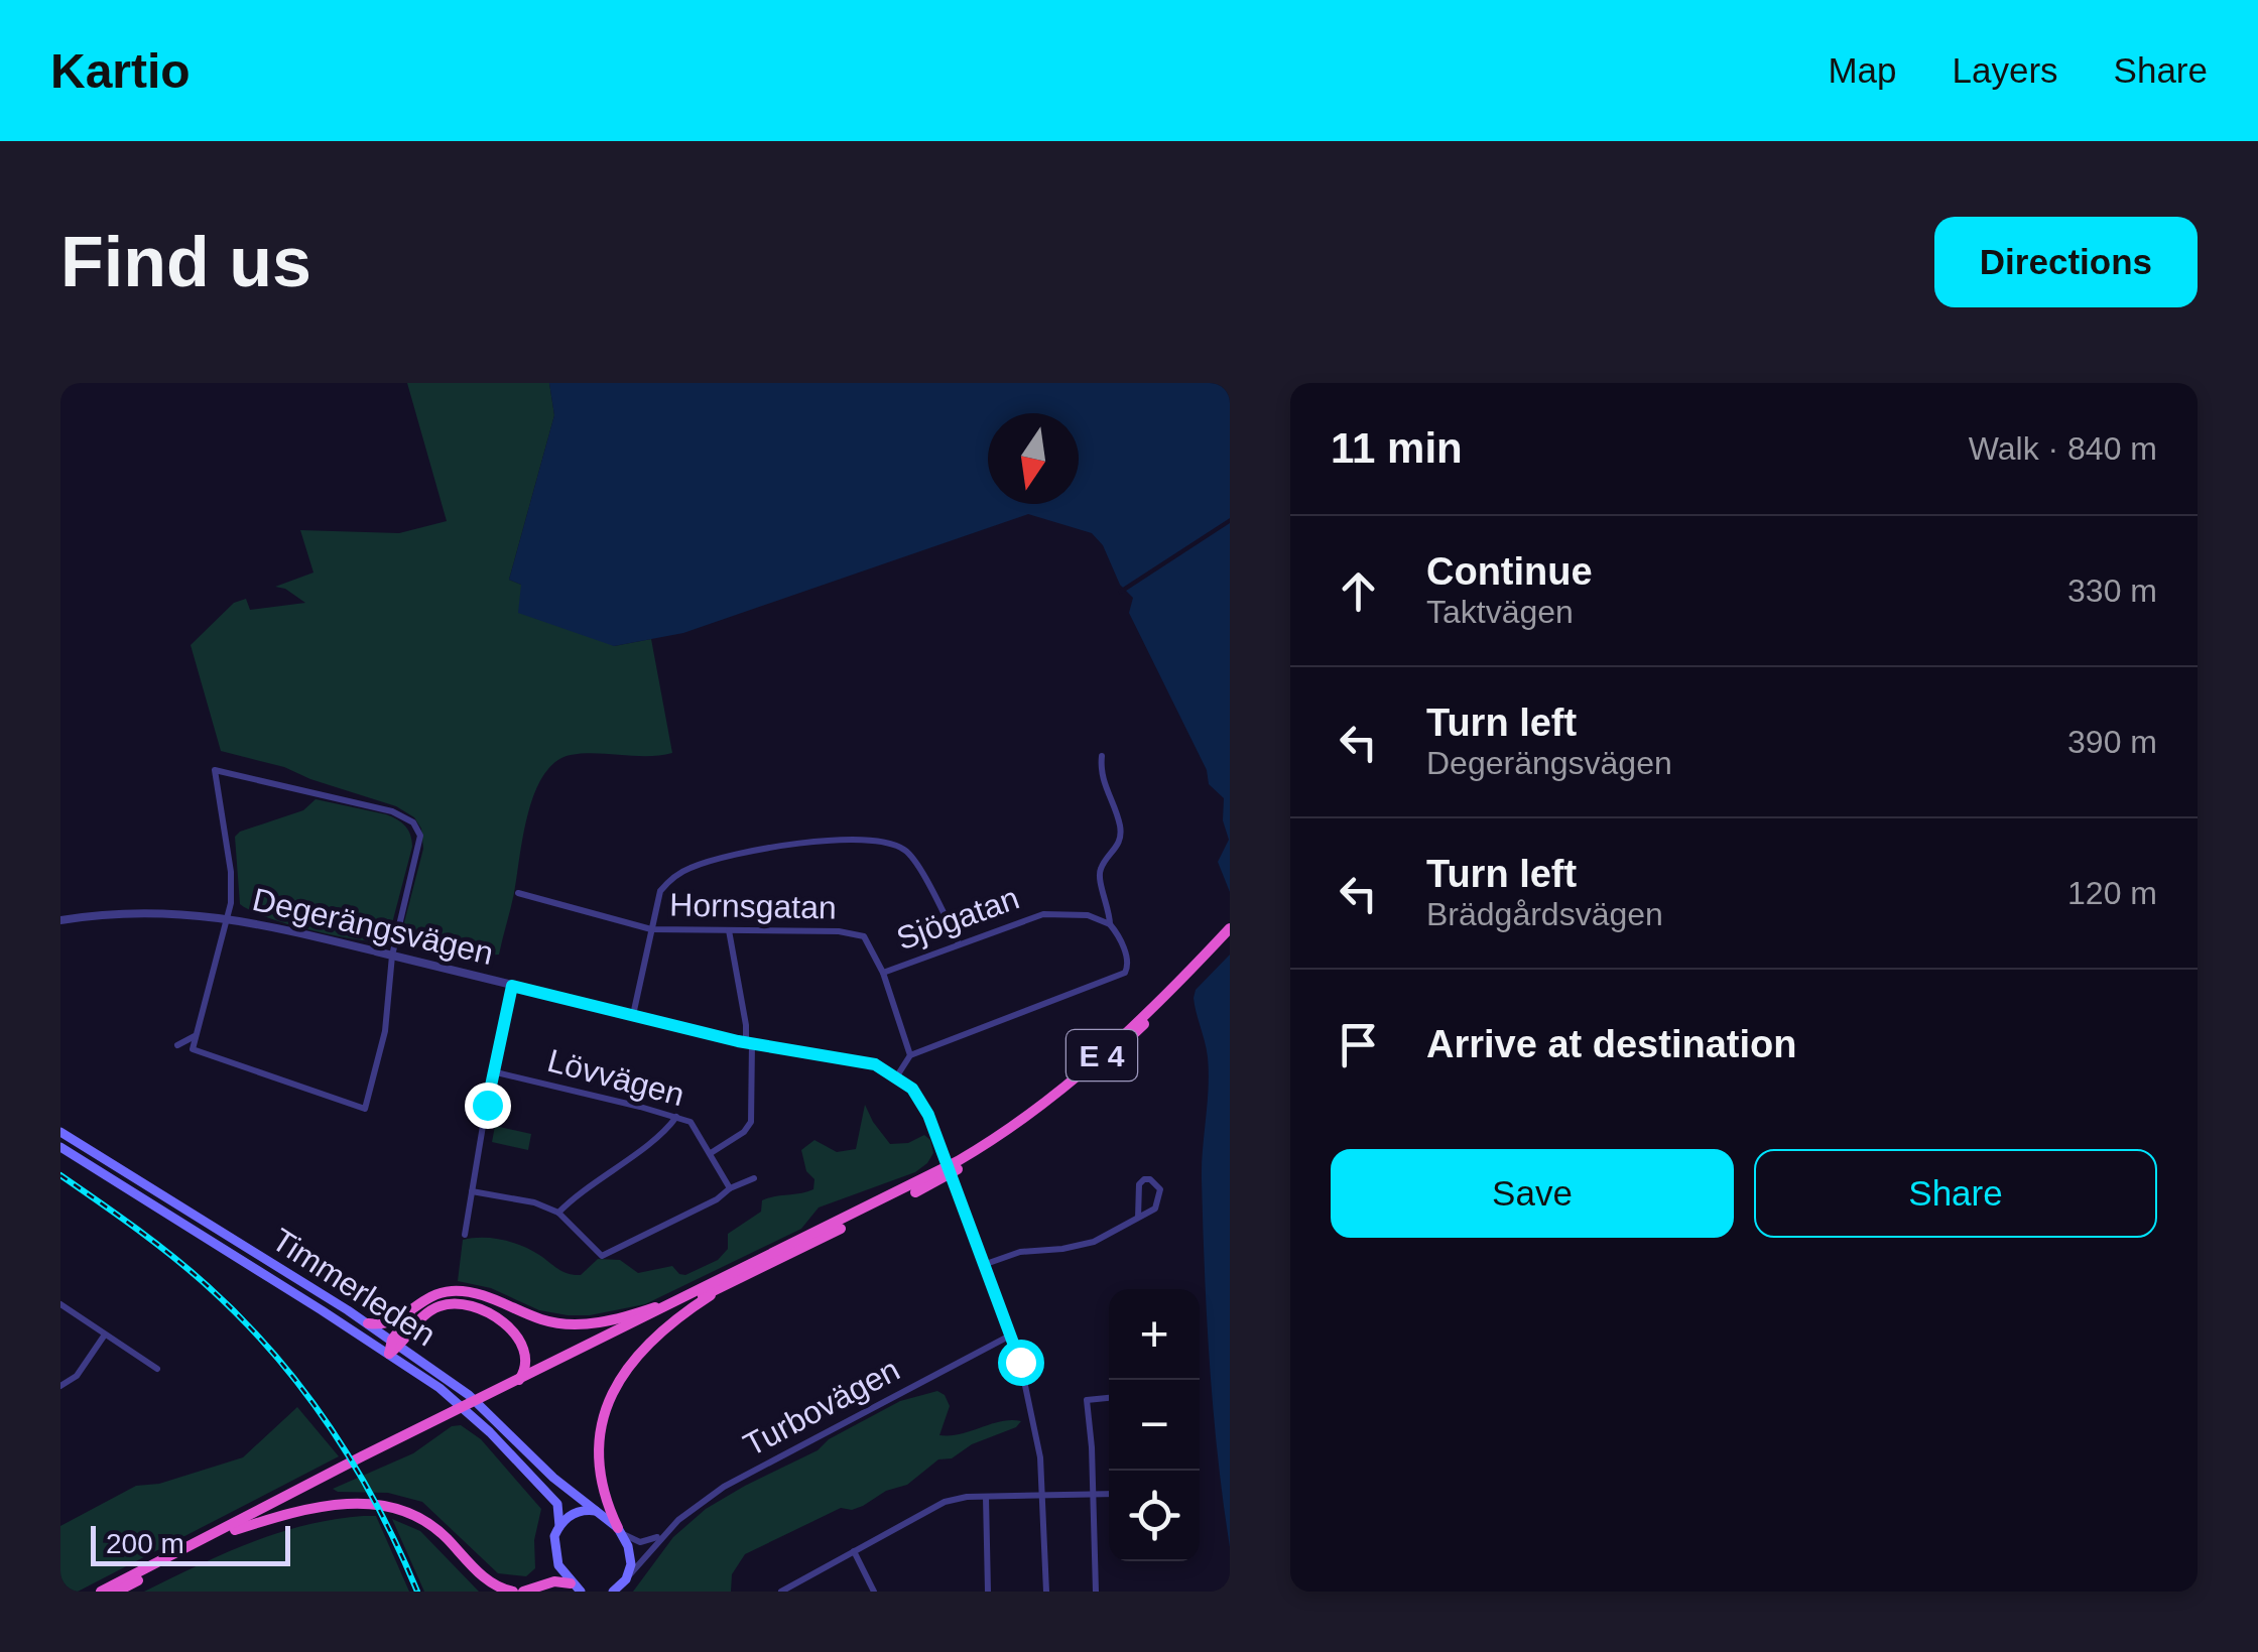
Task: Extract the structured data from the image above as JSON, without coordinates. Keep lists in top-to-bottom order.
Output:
{
  "streets": {
    "highway": ["E 4"],
    "main road": ["Timmerleden"],
    "street": [
      "Hornsgatan",
      "Sjögatan",
      "Degerängsvägen",
      "Lövvägen",
      "Turbovägen"
    ]
  },
  "crossings": [
    ["Hornsgatan", "Sjögatan"],
    ["E 4", "Timmerleden"]
  ],
  "scale_bar": "200 m",
  "north": "bottom",
  "page": {
    "header": "Kartio",
    "nav": ["Map", "Layers", "Share"],
    "buttons": [
      "Directions",
      ["Save", "Share"]
    ],
    "title": "Find us",
    "heading": ["11 min", "Walk · 840 m"],
    "list": [
      ["Continue", "Taktvägen", "330 m"],
      ["Turn left", "Degerängsvägen", "390 m"],
      ["Turn left", "Brädgårdsvägen", "120 m"],
      "Arrive at destination"
    ],
    "map_buttons": ["+", "−"],
    "scale": "200 m"
  }
}
